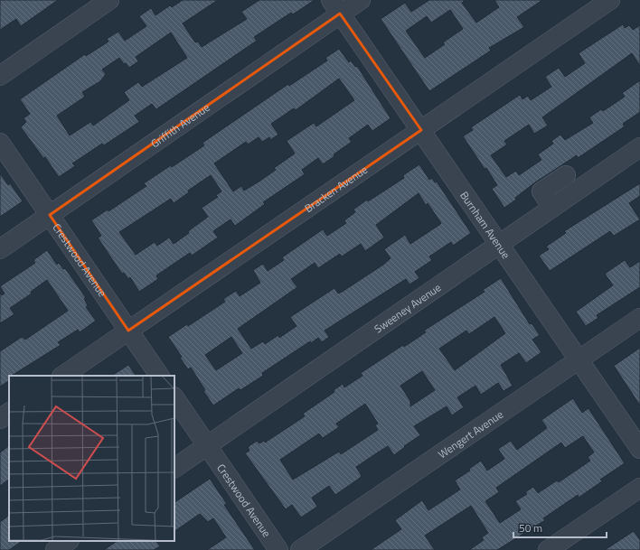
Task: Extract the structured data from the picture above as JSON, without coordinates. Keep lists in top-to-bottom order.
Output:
{
  "streets": {
    "street": [
      "Griffith Avenue",
      "Bracken Avenue",
      "Burnham Avenue",
      "Crestwood Avenue",
      "Sweeney Avenue",
      "Wengert Avenue"
    ]
  },
  "crossings": [
    ["Griffith Avenue", "Burnham Avenue"],
    ["Griffith Avenue", "Crestwood Avenue"],
    ["Bracken Avenue", "Burnham Avenue"],
    ["Bracken Avenue", "Crestwood Avenue"],
    ["Burnham Avenue", "Sweeney Avenue"],
    ["Burnham Avenue", "Wengert Avenue"],
    ["Crestwood Avenue", "Sweeney Avenue"]
  ],
  "scale_bar": "50 m"
}
